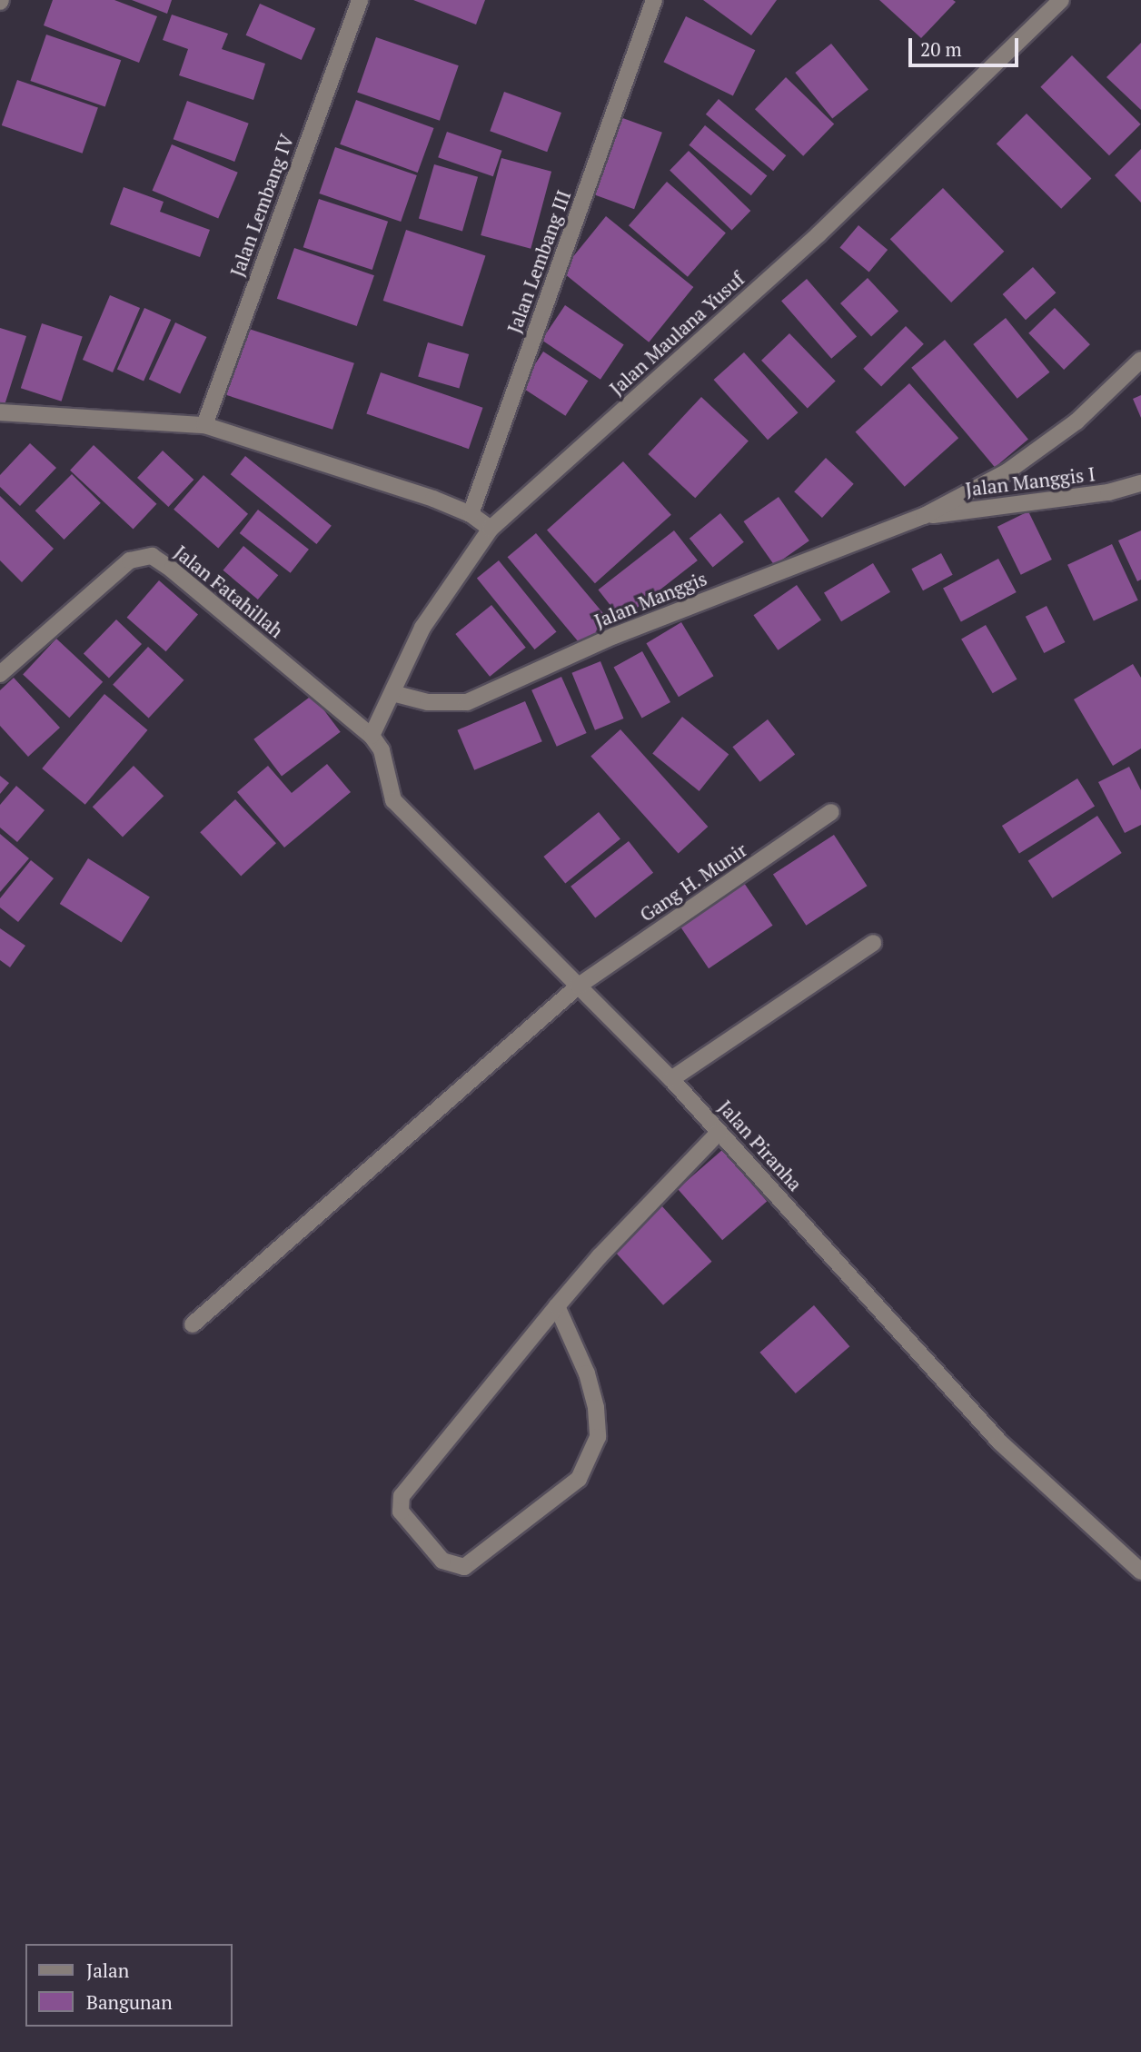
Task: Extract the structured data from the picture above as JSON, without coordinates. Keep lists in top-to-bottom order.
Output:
{
  "streets": {
    "street": [
      "Jalan Lembang IV",
      "Jalan Lembang III",
      "Jalan Maulana Yusuf",
      "Jalan Manggis I",
      "Jalan Fatahillah",
      "Jalan Manggis",
      "Gang H. Munir",
      "Jalan Piranha"
    ]
  },
  "crossings": [
    ["Jalan Maulana Yusuf", "Jalan Fatahillah"],
    ["Jalan Maulana Yusuf", "Jalan Manggis"],
    ["Jalan Maulana Yusuf", "Jalan Piranha"],
    ["Jalan Manggis I", "Jalan Manggis"],
    ["Jalan Fatahillah", "Jalan Piranha"],
    ["Gang H. Munir", "Jalan Piranha"]
  ],
  "legend": ["Jalan", "Bangunan"],
  "scale_bar": "20 m"
}
